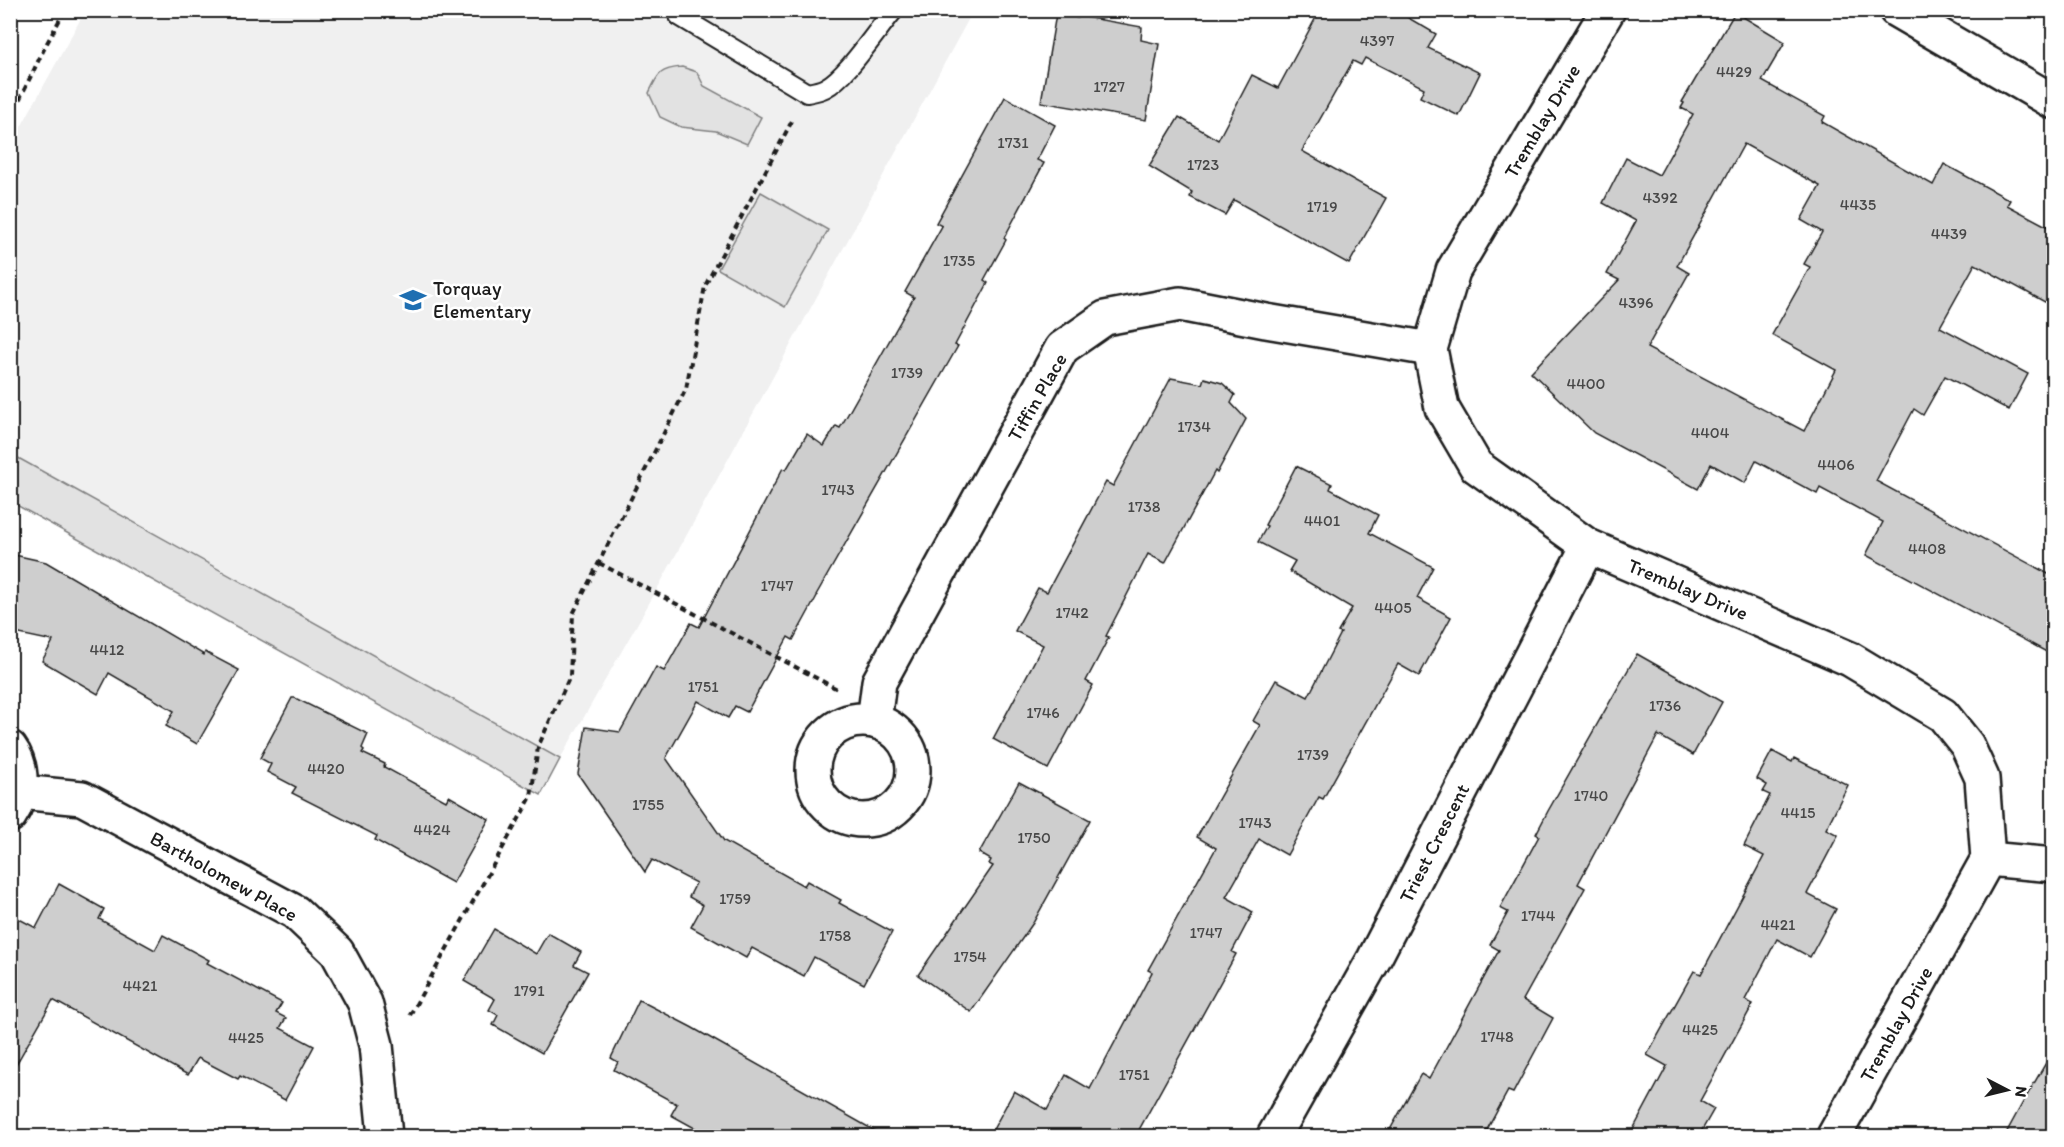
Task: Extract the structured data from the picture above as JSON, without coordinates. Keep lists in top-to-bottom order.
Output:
{
  "streets": {
    "street": [
      "Tremblay Drive",
      "Tiffin Place",
      "Triest Crescent",
      "Bartholomew Place"
    ]
  },
  "crossings": [
    ["Tremblay Drive", "Tiffin Place"],
    ["Tremblay Drive", "Triest Crescent"]
  ],
  "places": {
    "school or university": ["Torquay Elementary"]
  },
  "house_numbers": [
    "4397",
    "4429",
    "1727",
    "1731",
    "1723",
    "4392",
    "4435",
    "1719",
    "4439",
    "1735",
    "4396",
    "1739",
    "4400",
    "1734",
    "4404",
    "4406",
    "1743",
    "1738",
    "4401",
    "4408",
    "1747",
    "4405",
    "1742",
    "4412",
    "1751",
    "1736",
    "1746",
    "1739",
    "4420",
    "1740",
    "1755",
    "4415",
    "1743",
    "4424",
    "1750",
    "1759",
    "1744",
    "4421",
    "1747",
    "1758",
    "1754",
    "4421",
    "1791",
    "4425",
    "1748",
    "4425",
    "1751"
  ],
  "north": "right"
}
